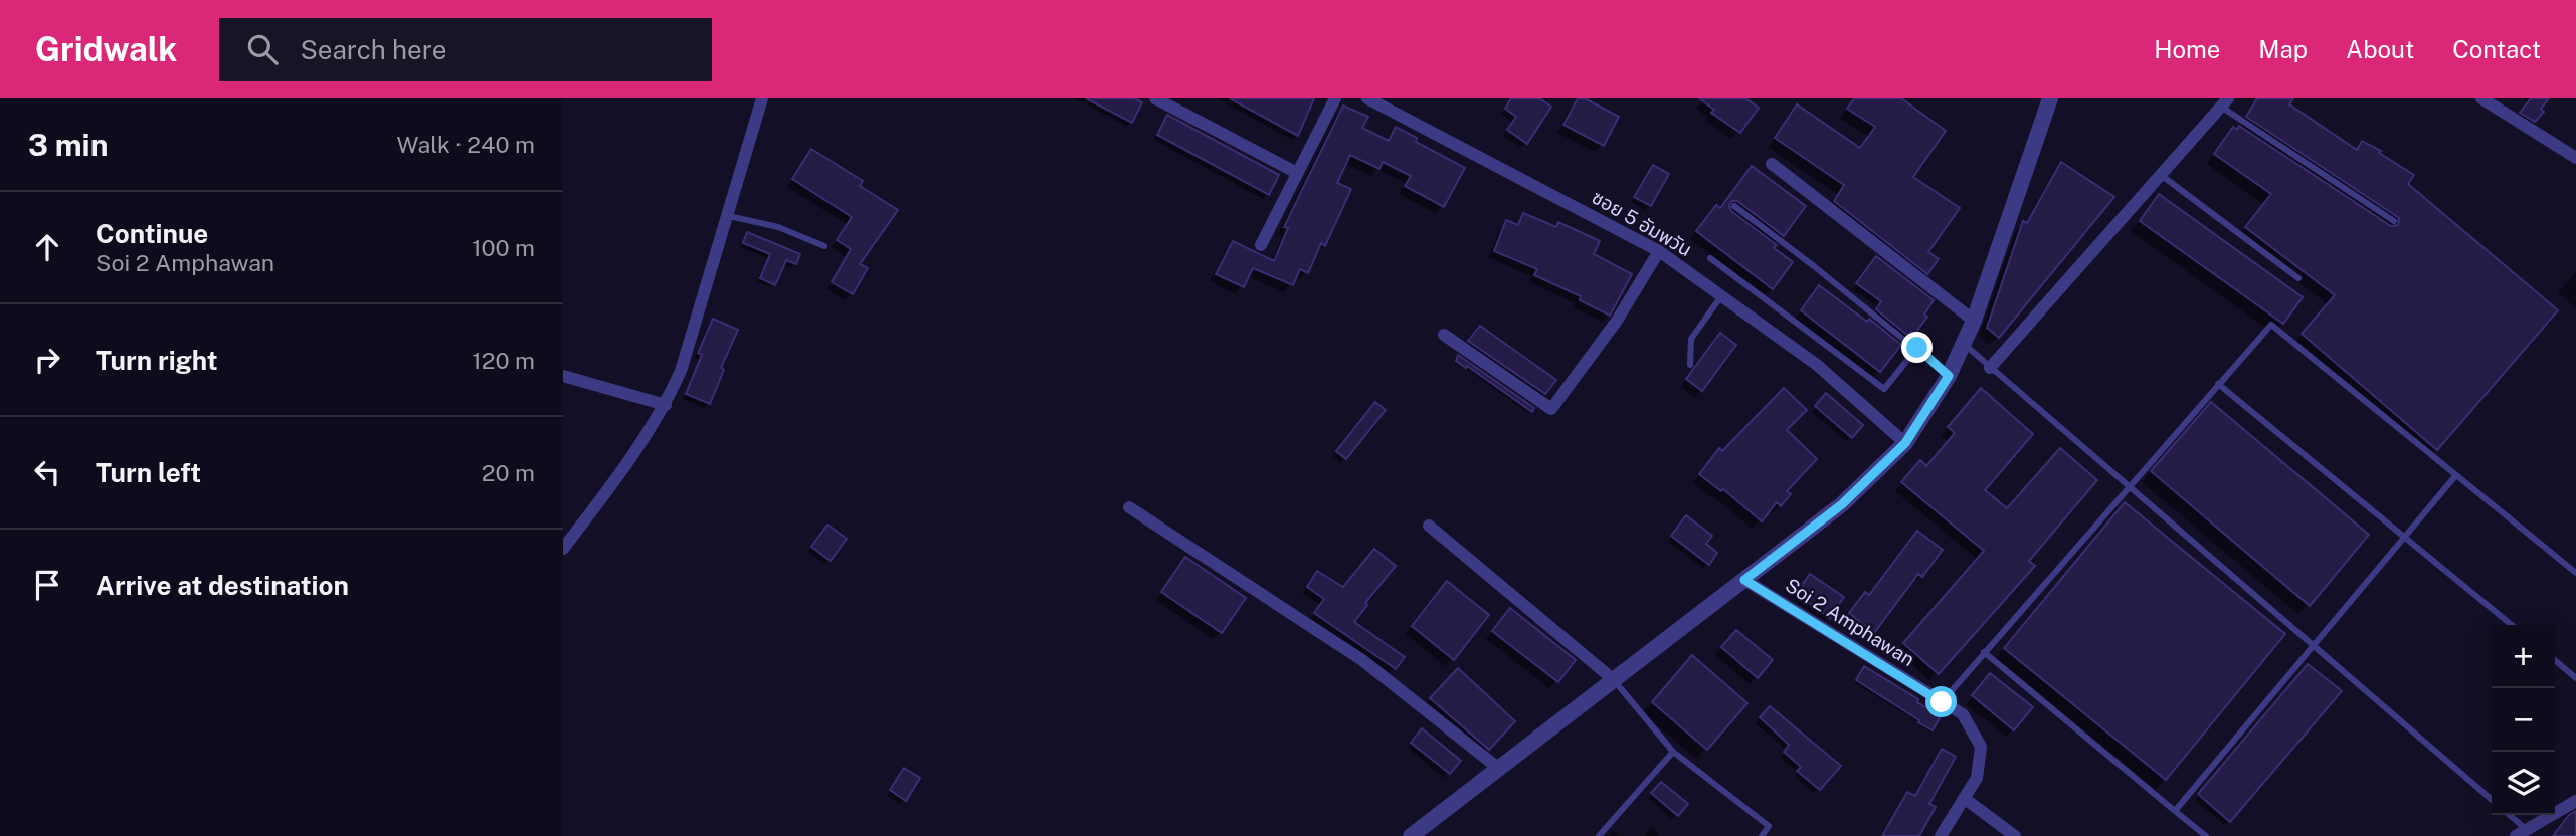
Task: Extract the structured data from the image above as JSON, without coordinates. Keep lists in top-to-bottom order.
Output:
{
  "streets": {
    "street": ["ซอย 5 อัมพวัน", "Soi 2 Amphawan"]
  },
  "page": {
    "header": "Gridwalk",
    "search": "Search here",
    "nav": [
      "Home",
      "Map",
      "About",
      "Contact"
    ],
    "heading": ["3 min", "Walk · 240 m"],
    "list": [
      ["Continue", "Soi 2 Amphawan", "100 m"],
      ["Turn right", "120 m"],
      ["Turn left", "20 m"],
      "Arrive at destination"
    ],
    "map_buttons": ["+", "−"]
  }
}
